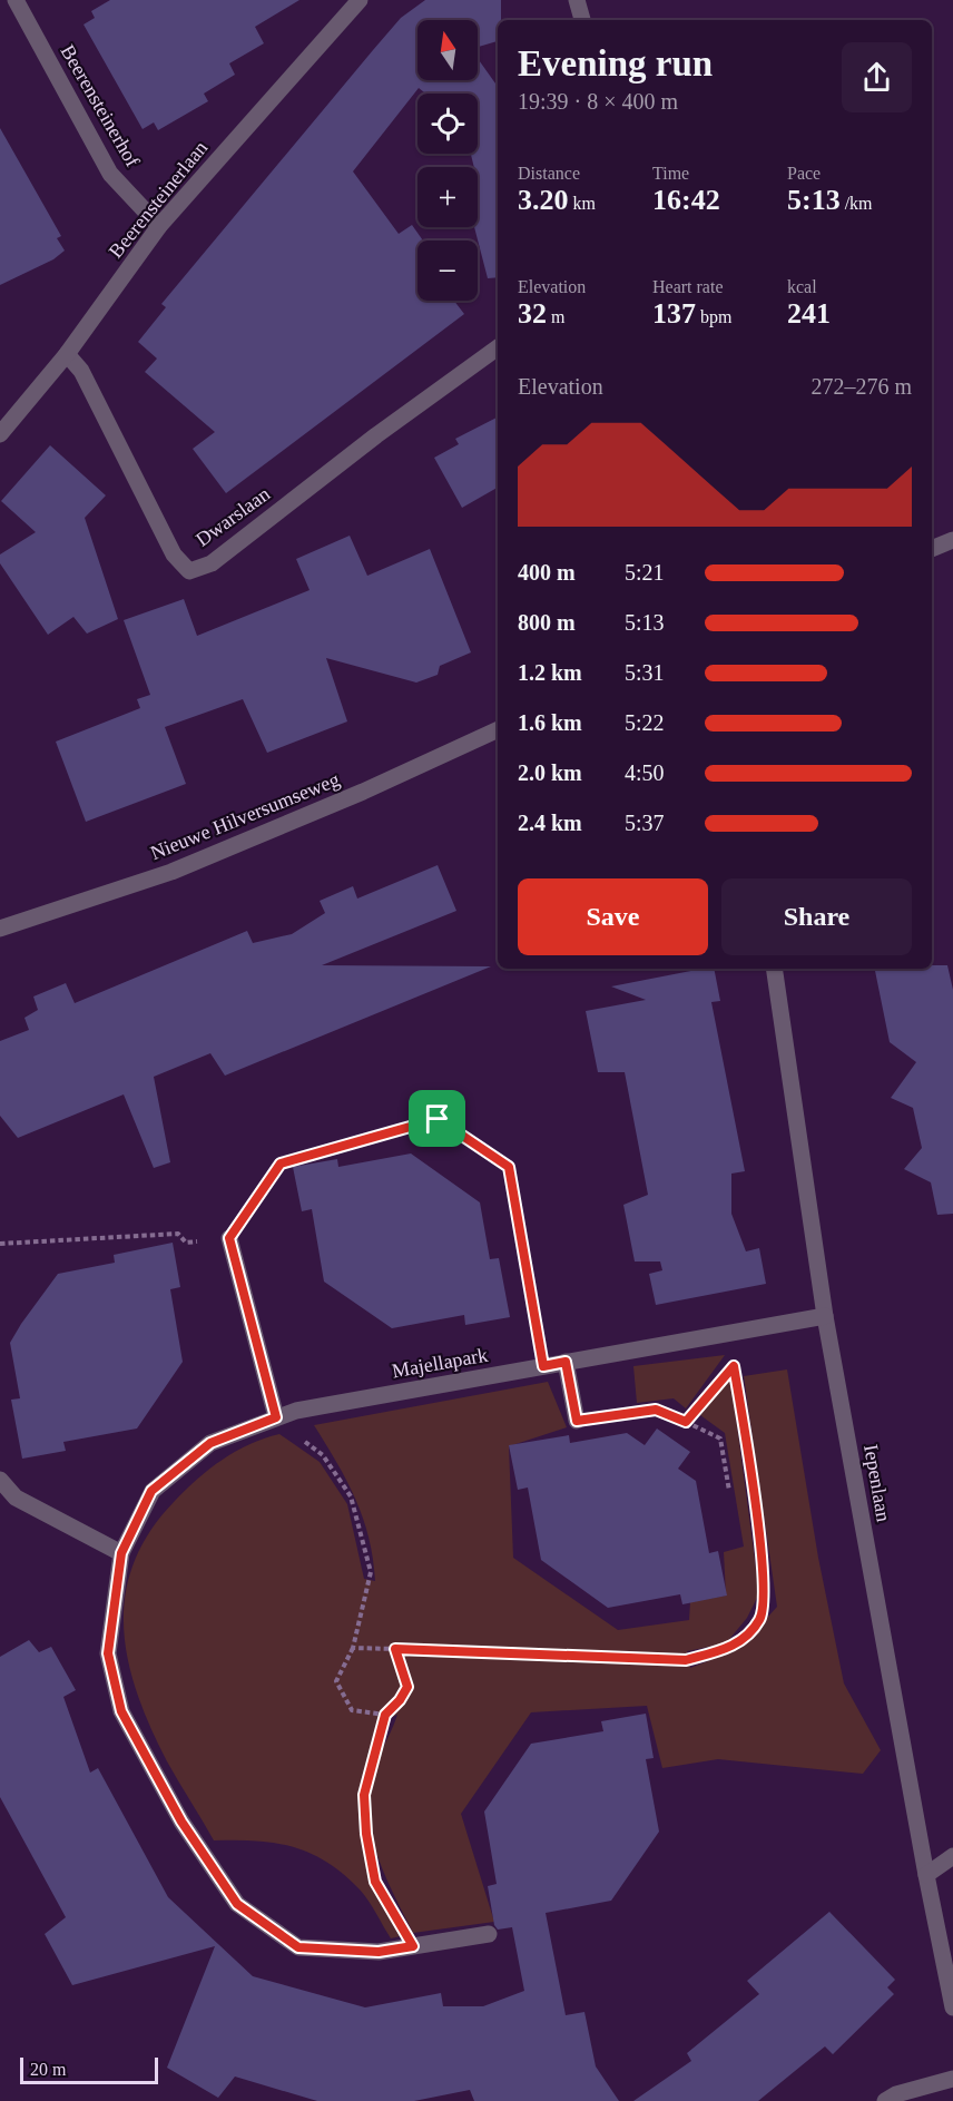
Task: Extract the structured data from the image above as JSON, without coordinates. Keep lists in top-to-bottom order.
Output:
{
  "streets": {
    "street": [
      "Beerensteinerhof",
      "Beerensteinerlaan",
      "Dwarslaan",
      "Nieuwe Hilversumseweg",
      "Majellapark",
      "Iepenlaan"
    ]
  },
  "crossings": [
    ["Beerensteinerhof", "Beerensteinerlaan"],
    ["Beerensteinerlaan", "Dwarslaan"],
    ["Majellapark", "Iepenlaan"]
  ],
  "scale_bar": "20 m",
  "north": "top",
  "page": {
    "map_buttons": ["+", "−"],
    "heading": ["Evening run", "19:39 · 8 × 400 m"],
    "stats": [
      ["Distance", "3.20 km"],
      ["Time", "16:42"],
      ["Pace", "5:13 /km"],
      ["Elevation", "32 m"],
      ["Heart rate", "137 bpm"],
      ["kcal", "241"]
    ],
    "chart": ["Elevation", "272–276 m"],
    "list": [
      {
        "name": "400 m",
        "note": "5:21"
      },
      {
        "name": "800 m",
        "note": "5:13"
      },
      {
        "name": "1.2 km",
        "note": "5:31"
      },
      {
        "name": "1.6 km",
        "note": "5:22"
      },
      {
        "name": "2.0 km",
        "note": "4:50"
      },
      {
        "name": "2.4 km",
        "note": "5:37"
      }
    ],
    "buttons": ["Save", "Share"],
    "scale": "20 m"
  }
}
